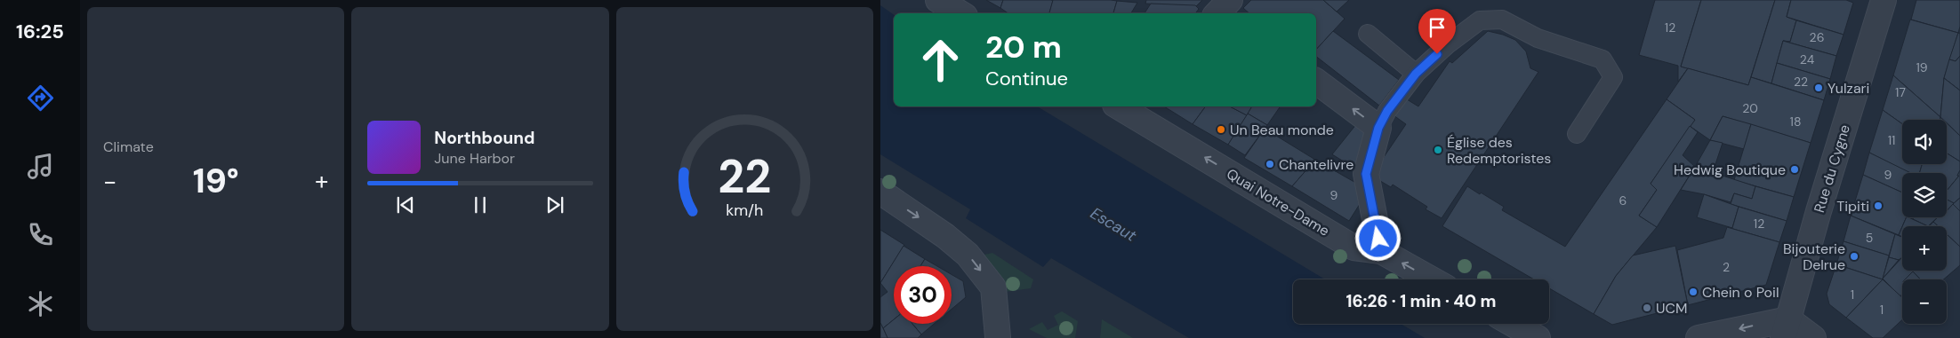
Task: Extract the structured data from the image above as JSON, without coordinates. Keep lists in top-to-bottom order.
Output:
{
  "streets": {
    "street": ["Rue du Cygne", "Quai Notre-Dame"]
  },
  "one_way": ["Quai Notre-Dame"],
  "water": ["Escaut"],
  "places": [
    "Yulzari",
    "Un Beau monde",
    "Église des Redemptoristes",
    "Chantelivre",
    "Hedwig Boutique",
    "Tipiti",
    "Bijouterie Delrue",
    "Chein o Poil",
    "UCM"
  ],
  "house_numbers": [
    "12",
    "26",
    "24",
    "19",
    "22",
    "17",
    "20",
    "18",
    "11",
    "9",
    "9",
    "6",
    "12",
    "5",
    "2",
    "1",
    "1"
  ],
  "page": {
    "tabs": "16:25",
    "tile": "Climate",
    "turn": ["20 m", "Continue"],
    "map_buttons": ["+", "−"],
    "song": ["Northbound", "June Harbor"],
    "heat": ["−", "19°", "+"],
    "limit": "30",
    "trip": "16:26 · 1 min · 40 m",
    "gauge": ["22", "km/h"]
  }
}
